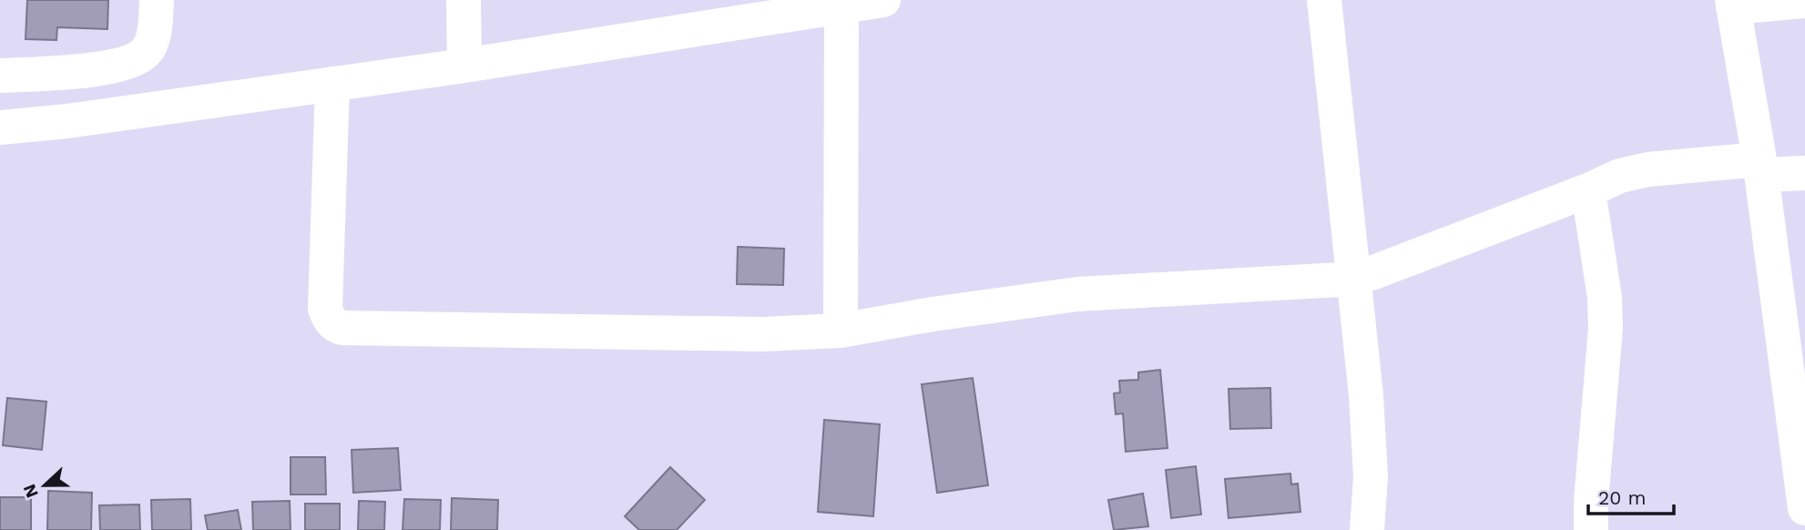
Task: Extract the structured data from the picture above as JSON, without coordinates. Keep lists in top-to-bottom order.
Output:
{
  "scale_bar": "20 m",
  "north": "left"
}
